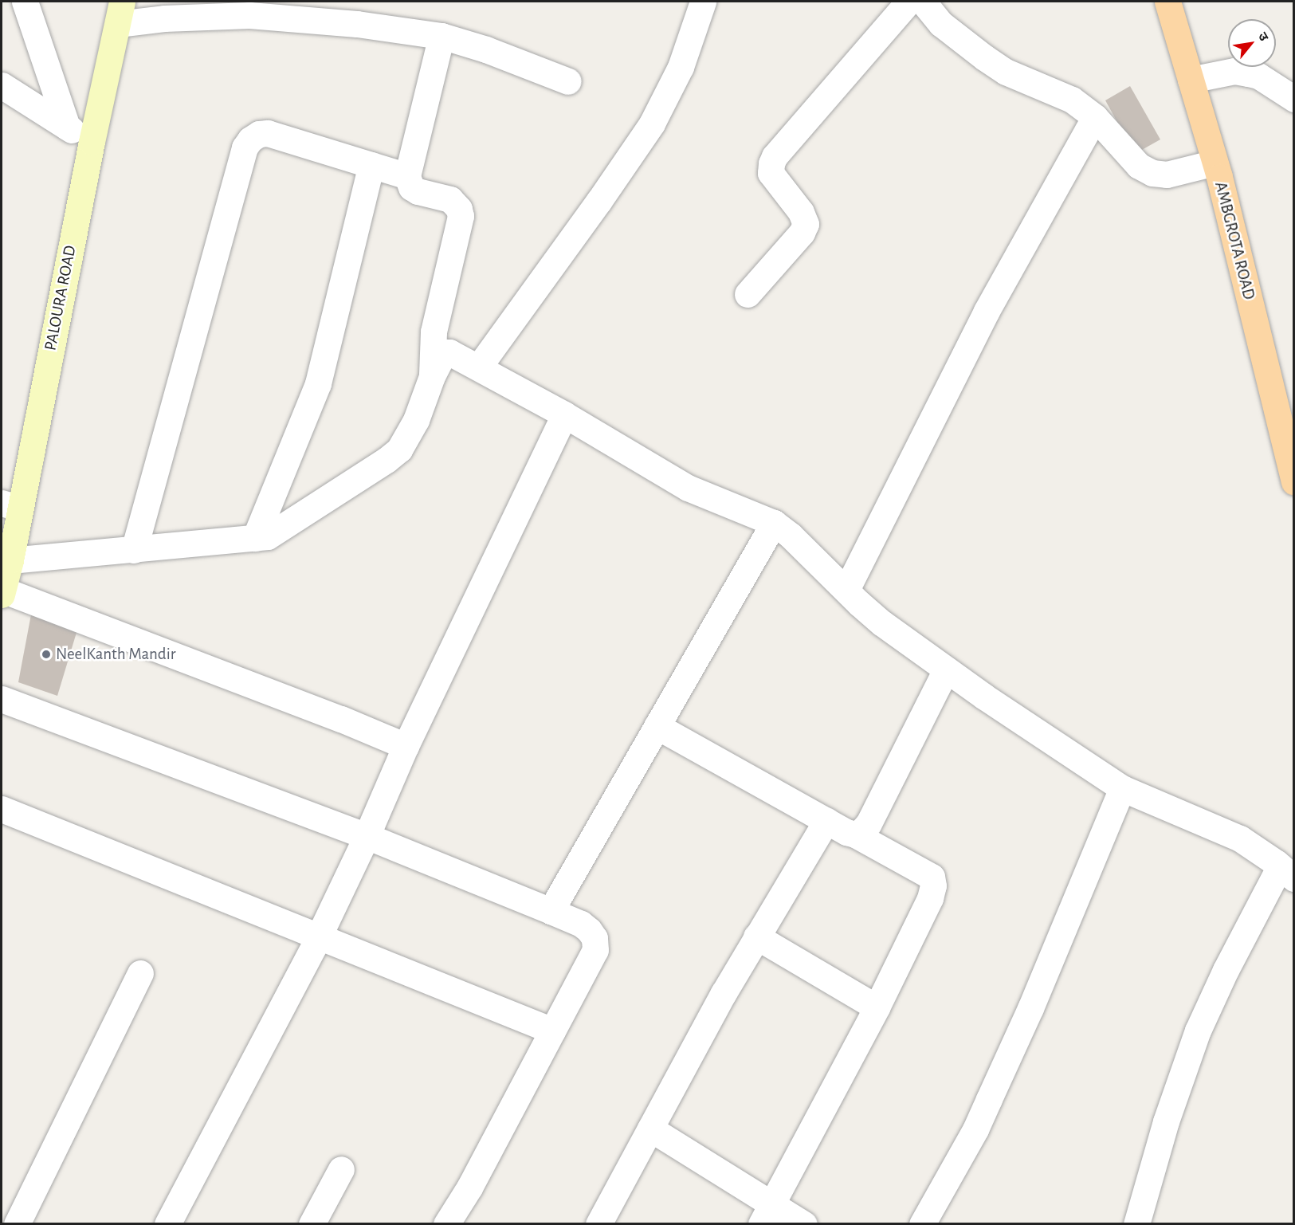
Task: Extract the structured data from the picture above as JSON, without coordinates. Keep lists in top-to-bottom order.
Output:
{
  "streets": {
    "main road": ["AMBGROTA ROAD", "PALOURA ROAD"]
  },
  "places": ["NeelKanth Mandir"],
  "north": "top right"
}
